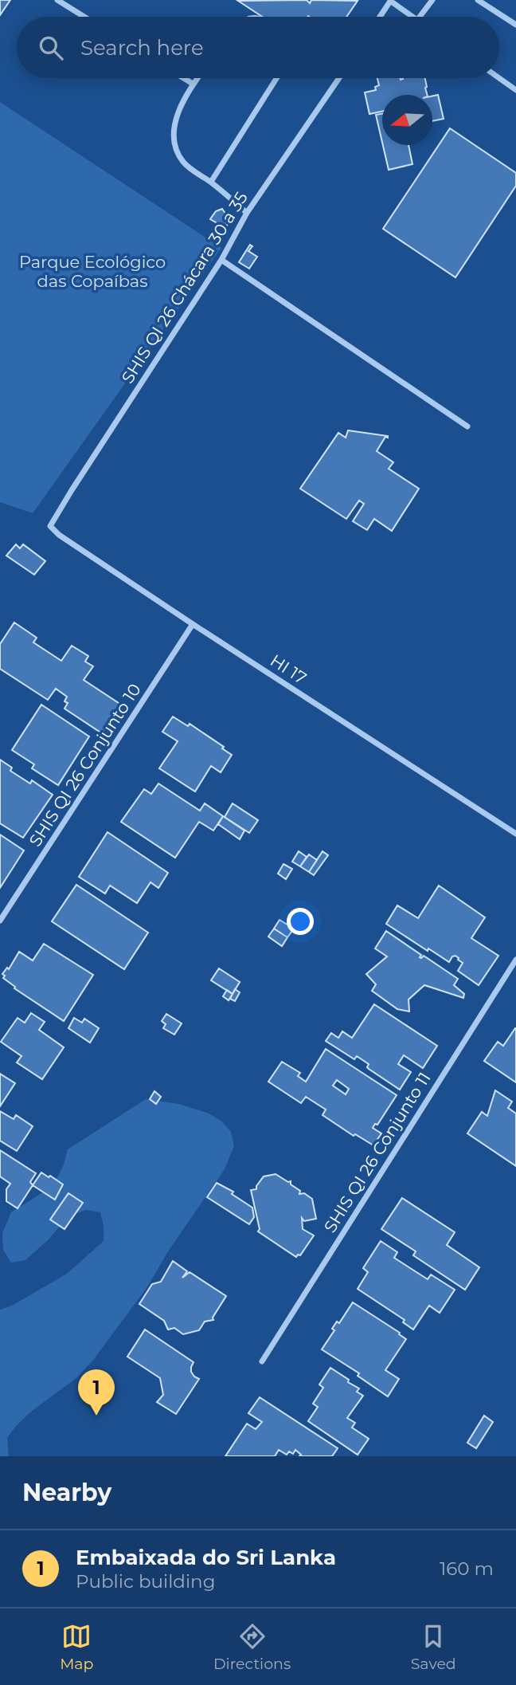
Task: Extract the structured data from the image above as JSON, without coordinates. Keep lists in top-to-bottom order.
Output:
{
  "streets": {
    "street": [
      "SHIS QI 26 Chácara 30 a 35",
      "HI 17",
      "SHIS QI 26 Conjunto 10",
      "SHIS QI 26 Conjunto 11"
    ]
  },
  "crossings": [
    ["SHIS QI 26 Chácara 30 a 35", "HI 17"],
    ["HI 17", "SHIS QI 26 Conjunto 10"]
  ],
  "parks": ["Parque Ecológico das Copaíbas"],
  "north": "left",
  "page": {
    "search": "Search here",
    "pins": "1",
    "heading": "Nearby",
    "list": [
      {
        "mark": "1",
        "name": "Embaixada do Sri Lanka",
        "note": "Public building",
        "value": "160 m"
      }
    ],
    "nav": ["Map", "Directions", "Saved"]
  }
}
